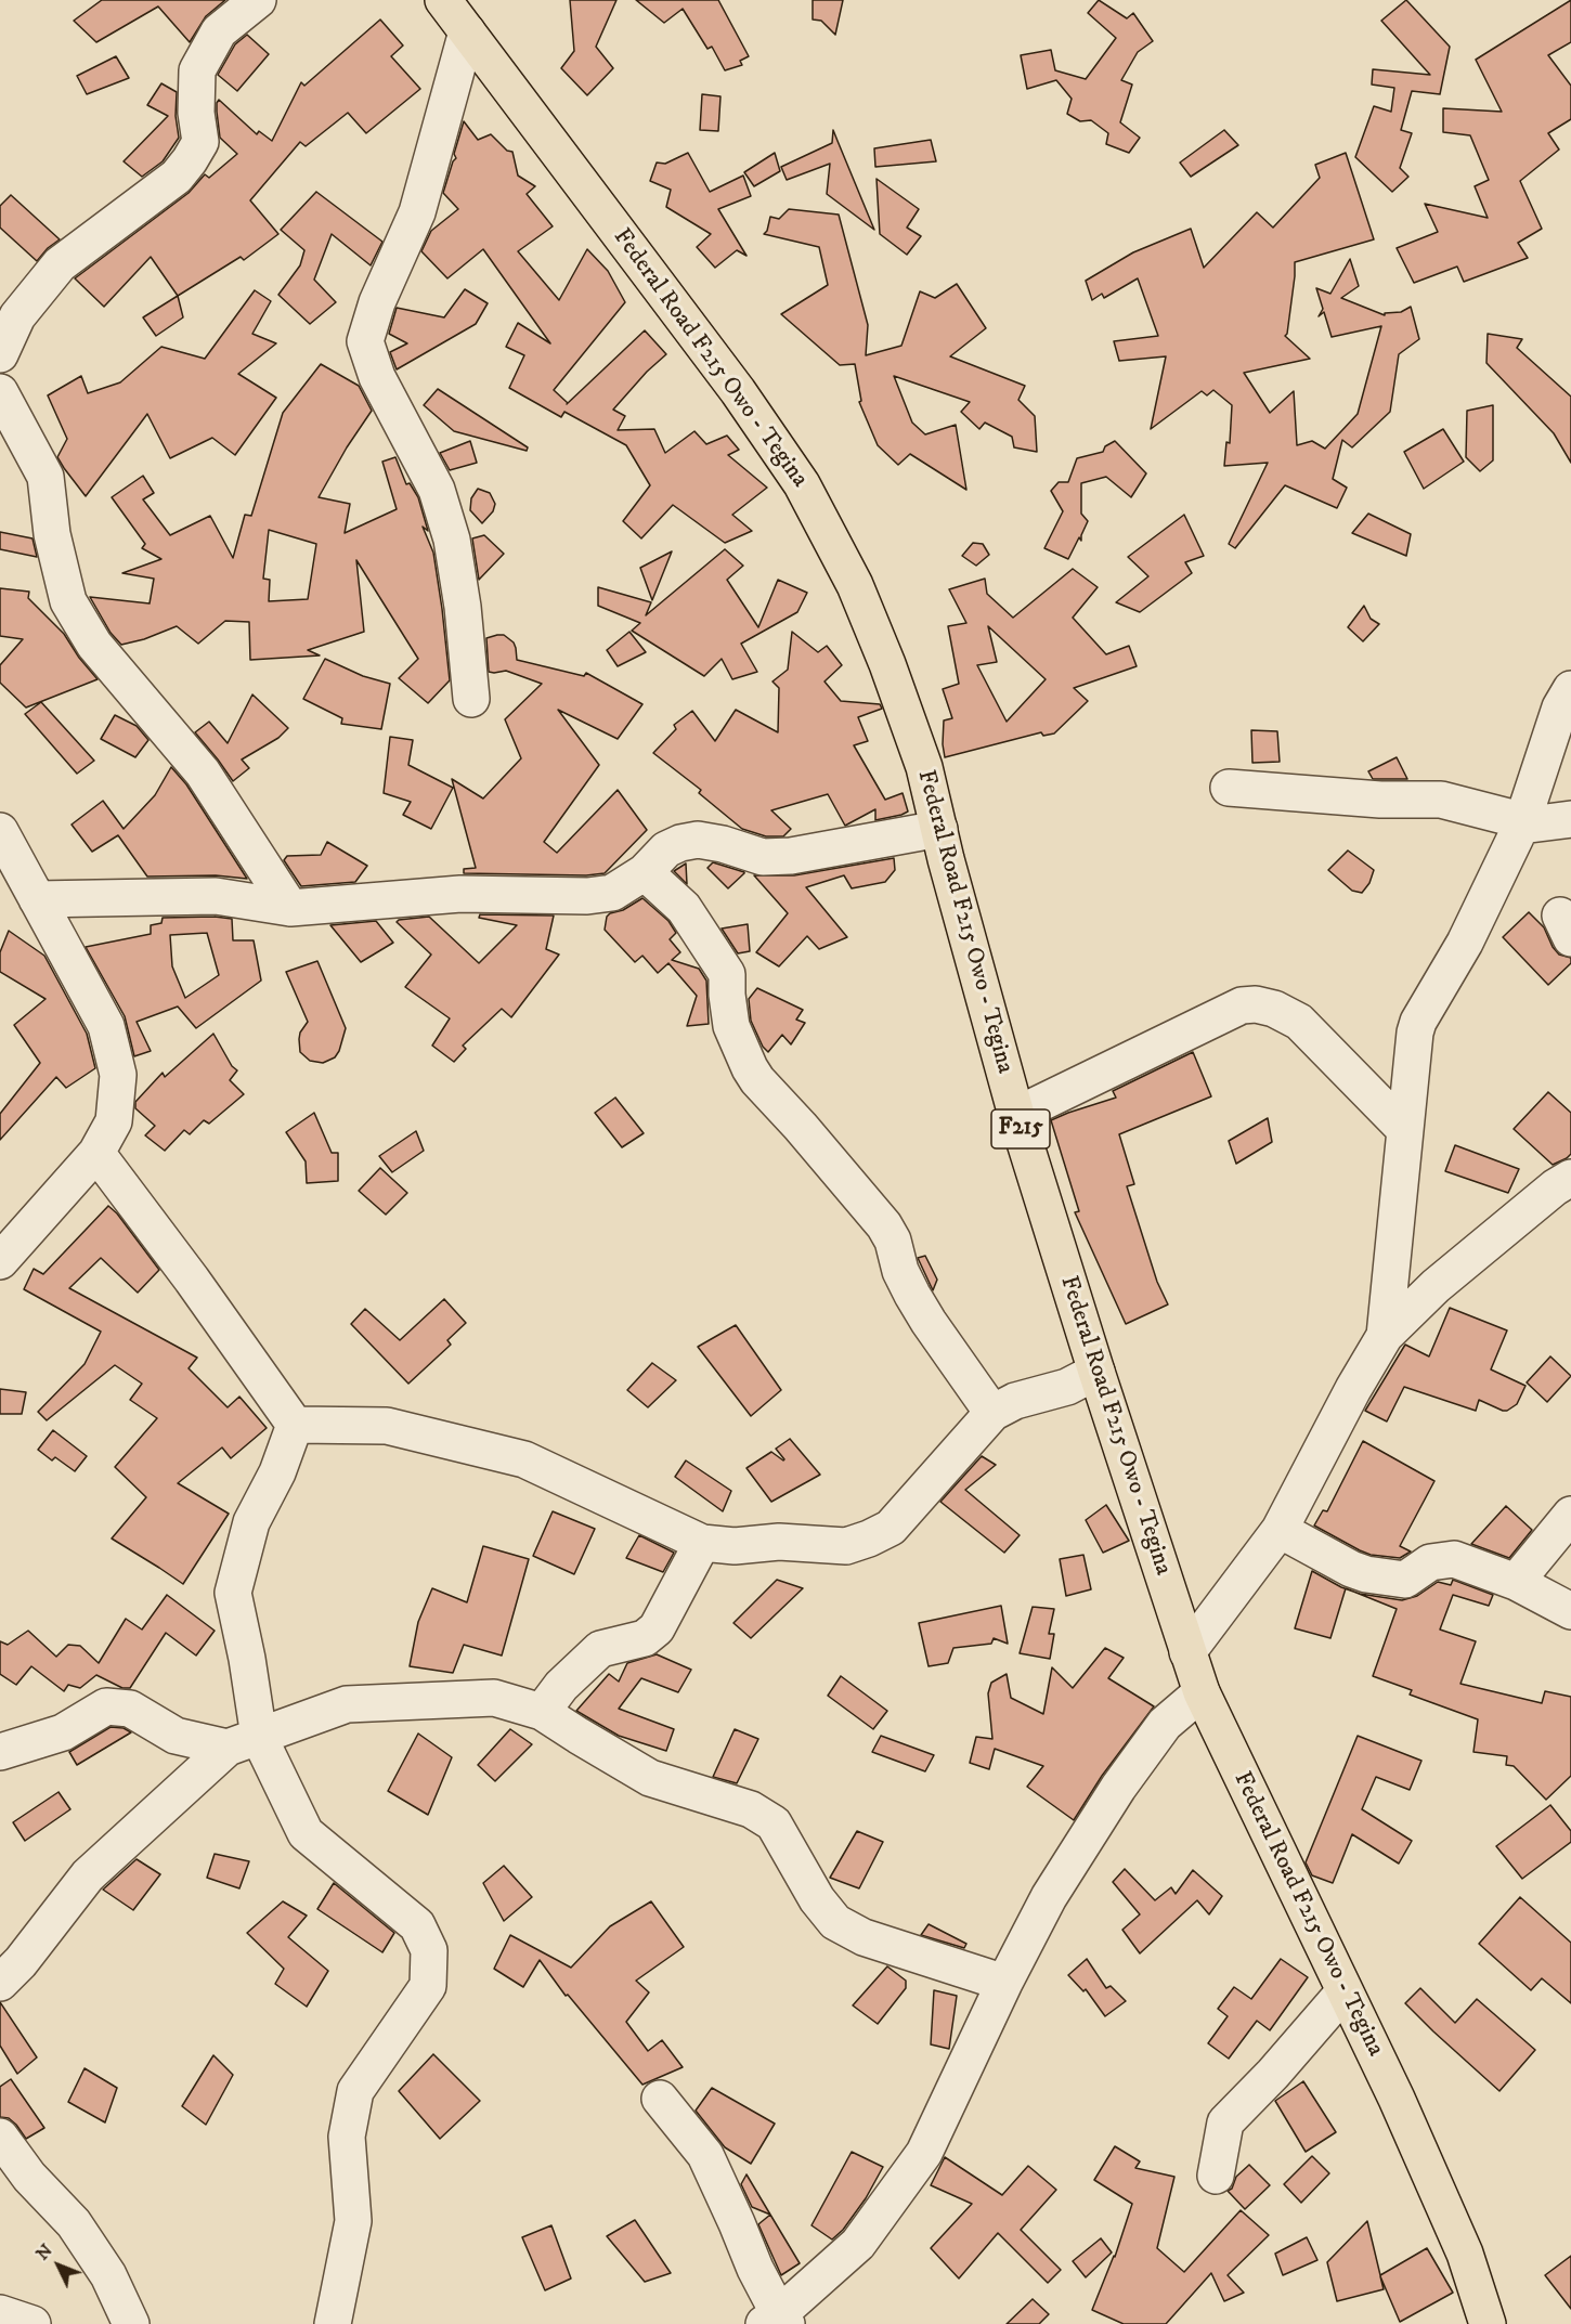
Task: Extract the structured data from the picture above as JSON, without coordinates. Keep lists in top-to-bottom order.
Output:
{
  "streets": {
    "main road": ["Federal Road F215 Owo - Tegina", "F215"]
  },
  "north": "top left"
}
